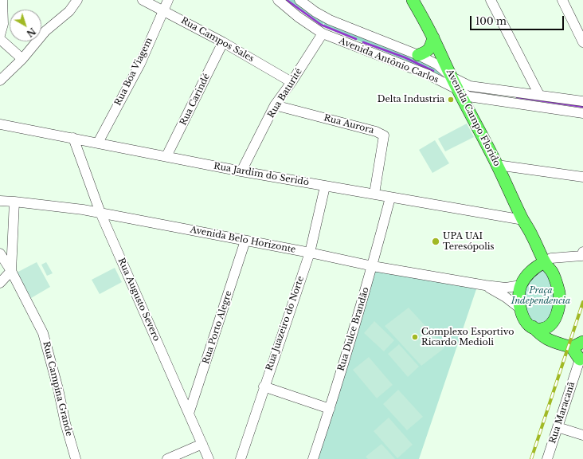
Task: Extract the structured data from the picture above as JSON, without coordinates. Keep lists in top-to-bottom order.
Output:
{
  "streets": {
    "main road": ["Avenida Campo Florido"],
    "street": [
      "Rua Campos Sales",
      "Avenida Antônio Carlos",
      "Rua Boa Viagem",
      "Rua Baturité",
      "Rua Carindé",
      "Rua Aurora",
      "Rua Jardim do Seridó",
      "Avenida Belo Horizonte",
      "Rua Augusto Severo",
      "Rua Juazeiro do Norte",
      "Rua Porto Alegre",
      "Rua Dulce Brandão",
      "Rua Campina Grande",
      "Rua Maracanã"
    ]
  },
  "crossings": [
    ["Rua Campos Sales", "Rua Boa Viagem"],
    ["Rua Campos Sales", "Rua Baturité"],
    ["Rua Campos Sales", "Rua Carindé"],
    ["Avenida Antônio Carlos", "Rua Baturité"],
    ["Avenida Antônio Carlos", "Avenida Campo Florido"],
    ["Rua Boa Viagem", "Rua Jardim do Seridó"],
    ["Rua Baturité", "Rua Aurora"],
    ["Rua Baturité", "Rua Jardim do Seridó"],
    ["Rua Carindé", "Rua Jardim do Seridó"],
    ["Avenida Campo Florido", "Rua Jardim do Seridó"],
    ["Avenida Campo Florido", "Avenida Belo Horizonte"],
    ["Rua Aurora", "Rua Jardim do Seridó"],
    ["Rua Jardim do Seridó", "Rua Augusto Severo"],
    ["Rua Jardim do Seridó", "Rua Juazeiro do Norte"],
    ["Rua Jardim do Seridó", "Rua Dulce Brandão"],
    ["Avenida Belo Horizonte", "Rua Augusto Severo"],
    ["Avenida Belo Horizonte", "Rua Juazeiro do Norte"],
    ["Avenida Belo Horizonte", "Rua Porto Alegre"],
    ["Avenida Belo Horizonte", "Rua Dulce Brandão"],
    ["Rua Augusto Severo", "Rua Porto Alegre"]
  ],
  "parks": ["Praça Independencia"],
  "places": ["Delta Industria", "UPA UAI Teresópolis", "Complexo Esportivo Ricardo Medioli"],
  "scale_bar": "100 m",
  "north": "bottom right"
}
